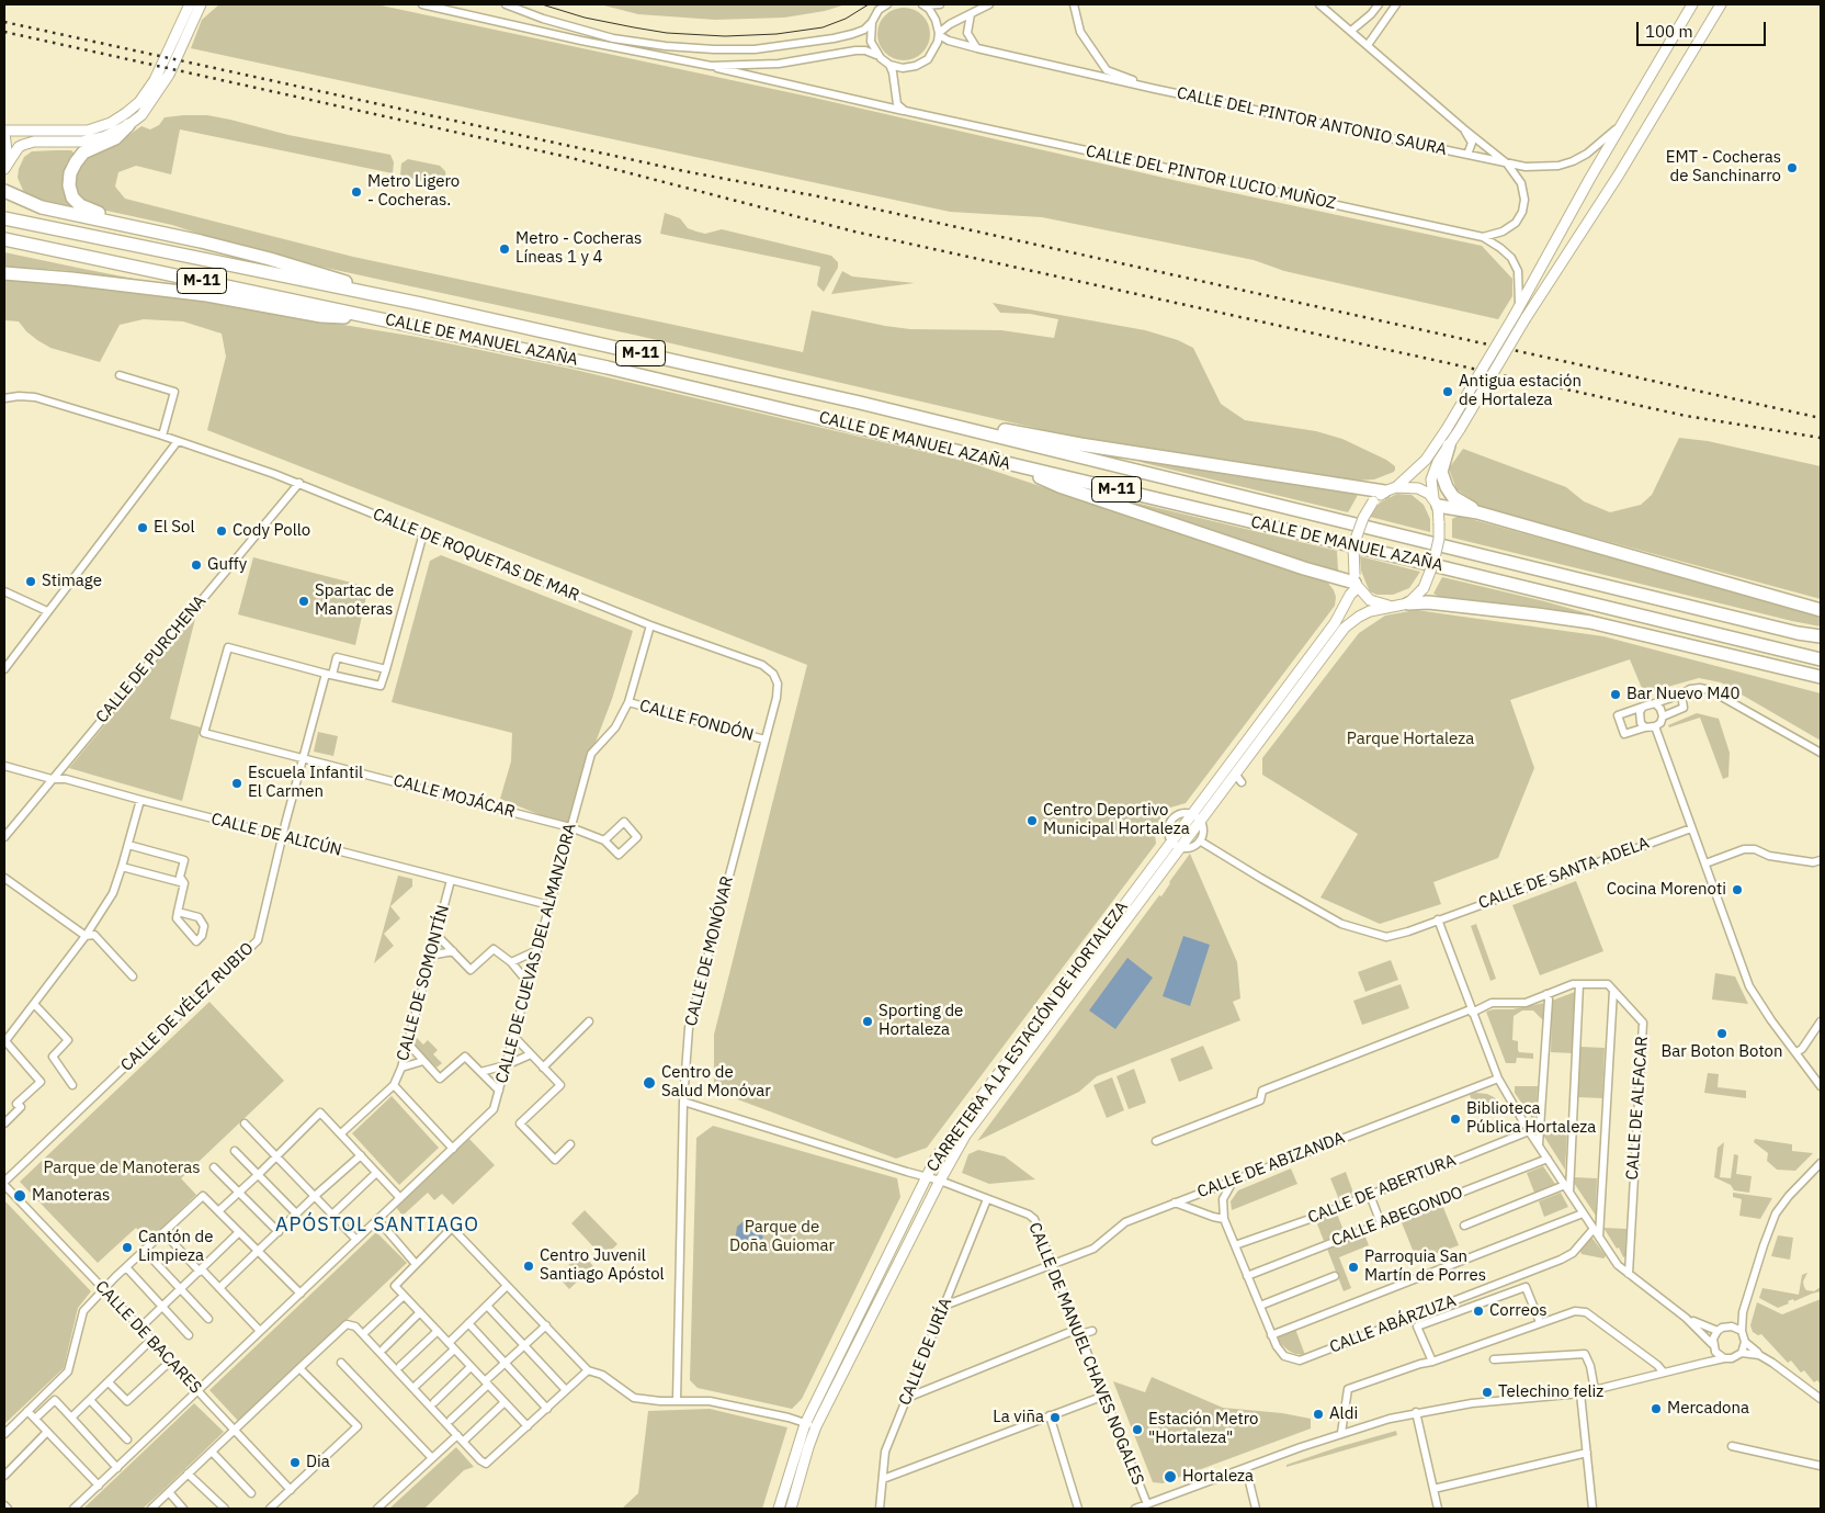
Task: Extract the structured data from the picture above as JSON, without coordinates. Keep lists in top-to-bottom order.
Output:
{
  "streets": {
    "highway": ["M-11", "CALLE DE MANUEL AZAÑA"],
    "street": [
      "CALLE DEL PINTOR ANTONIO SAURA",
      "CALLE DEL PINTOR LUCIO MUÑOZ",
      "CALLE DE ROQUETAS DE MAR",
      "CALLE DE PURCHENA",
      "CALLE FONDÓN",
      "CALLE MOJÁCAR",
      "CALLE DE ALICÚN",
      "CALLE DE SANTA ADELA",
      "CALLE DE MONÓVAR",
      "CALLE DE CUEVAS DEL ALMANZORA",
      "CALLE DE SOMONTÍN",
      "CALLE DE VÉLEZ RUBIO",
      "CARRETERA A LA ESTACIÓN DE HORTALEZA",
      "CALLE DE ALFACAR",
      "CALLE DE ABIZANDA",
      "CALLE DE ABERTURA",
      "CALLE ABEGONDO",
      "CALLE ABÁRZUZA",
      "CALLE DE BACARES",
      "CALLE DE URÍA",
      "CALLE DE MANUEL CHAVES NOGALES"
    ]
  },
  "crossings": [
    ["M-11", "CALLE DE MANUEL AZAÑA"],
    ["CALLE DE ROQUETAS DE MAR", "CALLE DE PURCHENA"],
    ["CALLE DE ROQUETAS DE MAR", "CALLE DE MONÓVAR"],
    ["CALLE DE ROQUETAS DE MAR", "CALLE DE CUEVAS DEL ALMANZORA"],
    ["CALLE DE PURCHENA", "CALLE DE ALICÚN"],
    ["CALLE FONDÓN", "CALLE DE MONÓVAR"],
    ["CALLE FONDÓN", "CALLE DE CUEVAS DEL ALMANZORA"],
    ["CALLE MOJÁCAR", "CALLE DE CUEVAS DEL ALMANZORA"],
    ["CALLE MOJÁCAR", "CALLE DE VÉLEZ RUBIO"],
    ["CALLE DE ALICÚN", "CALLE DE CUEVAS DEL ALMANZORA"],
    ["CALLE DE ALICÚN", "CALLE DE SOMONTÍN"],
    ["CALLE DE ALICÚN", "CALLE DE VÉLEZ RUBIO"],
    ["CALLE DE MONÓVAR", "CALLE DE MANUEL CHAVES NOGALES"],
    ["CALLE DE CUEVAS DEL ALMANZORA", "CALLE DE BACARES"],
    ["CALLE DE VÉLEZ RUBIO", "CALLE DE BACARES"],
    ["CARRETERA A LA ESTACIÓN DE HORTALEZA", "CALLE DE MANUEL CHAVES NOGALES"],
    ["CALLE DE ABIZANDA", "CALLE DE URÍA"],
    ["CALLE DE ABIZANDA", "CALLE DE MANUEL CHAVES NOGALES"],
    ["CALLE DE URÍA", "CALLE DE MANUEL CHAVES NOGALES"]
  ],
  "districts": ["APÓSTOL SANTIAGO"],
  "parks": ["Parque Hortaleza", "Parque de Manoteras", "Parque de Doña Guiomar"],
  "places": [
    "EMT - Cocheras de Sanchinarro",
    "Metro Ligero - Cocheras.",
    "Metro - Cocheras Líneas 1 y 4",
    "Antigua estación de Hortaleza",
    "El Sol",
    "Cody Pollo",
    "Guffy",
    "Stimage",
    "Spartac de Manoteras",
    "Bar Nuevo M40",
    "Escuela Infantil El Carmen",
    "Centro Deportivo Municipal Hortaleza",
    "Cocina Morenoti",
    "Sporting de Hortaleza",
    "Bar Boton Boton",
    "Centro de Salud Monóvar",
    "Biblioteca Pública Hortaleza",
    "Manoteras",
    "Cantón de Limpieza",
    "Centro Juvenil Santiago Apóstol",
    "Parroquia San Martín de Porres",
    "Correos",
    "Telechino feliz",
    "Mercadona",
    "Aldi",
    "La viña",
    "Estación Metro \"Hortaleza\"",
    "Dia",
    "Hortaleza"
  ],
  "scale_bar": "100 m"
}
